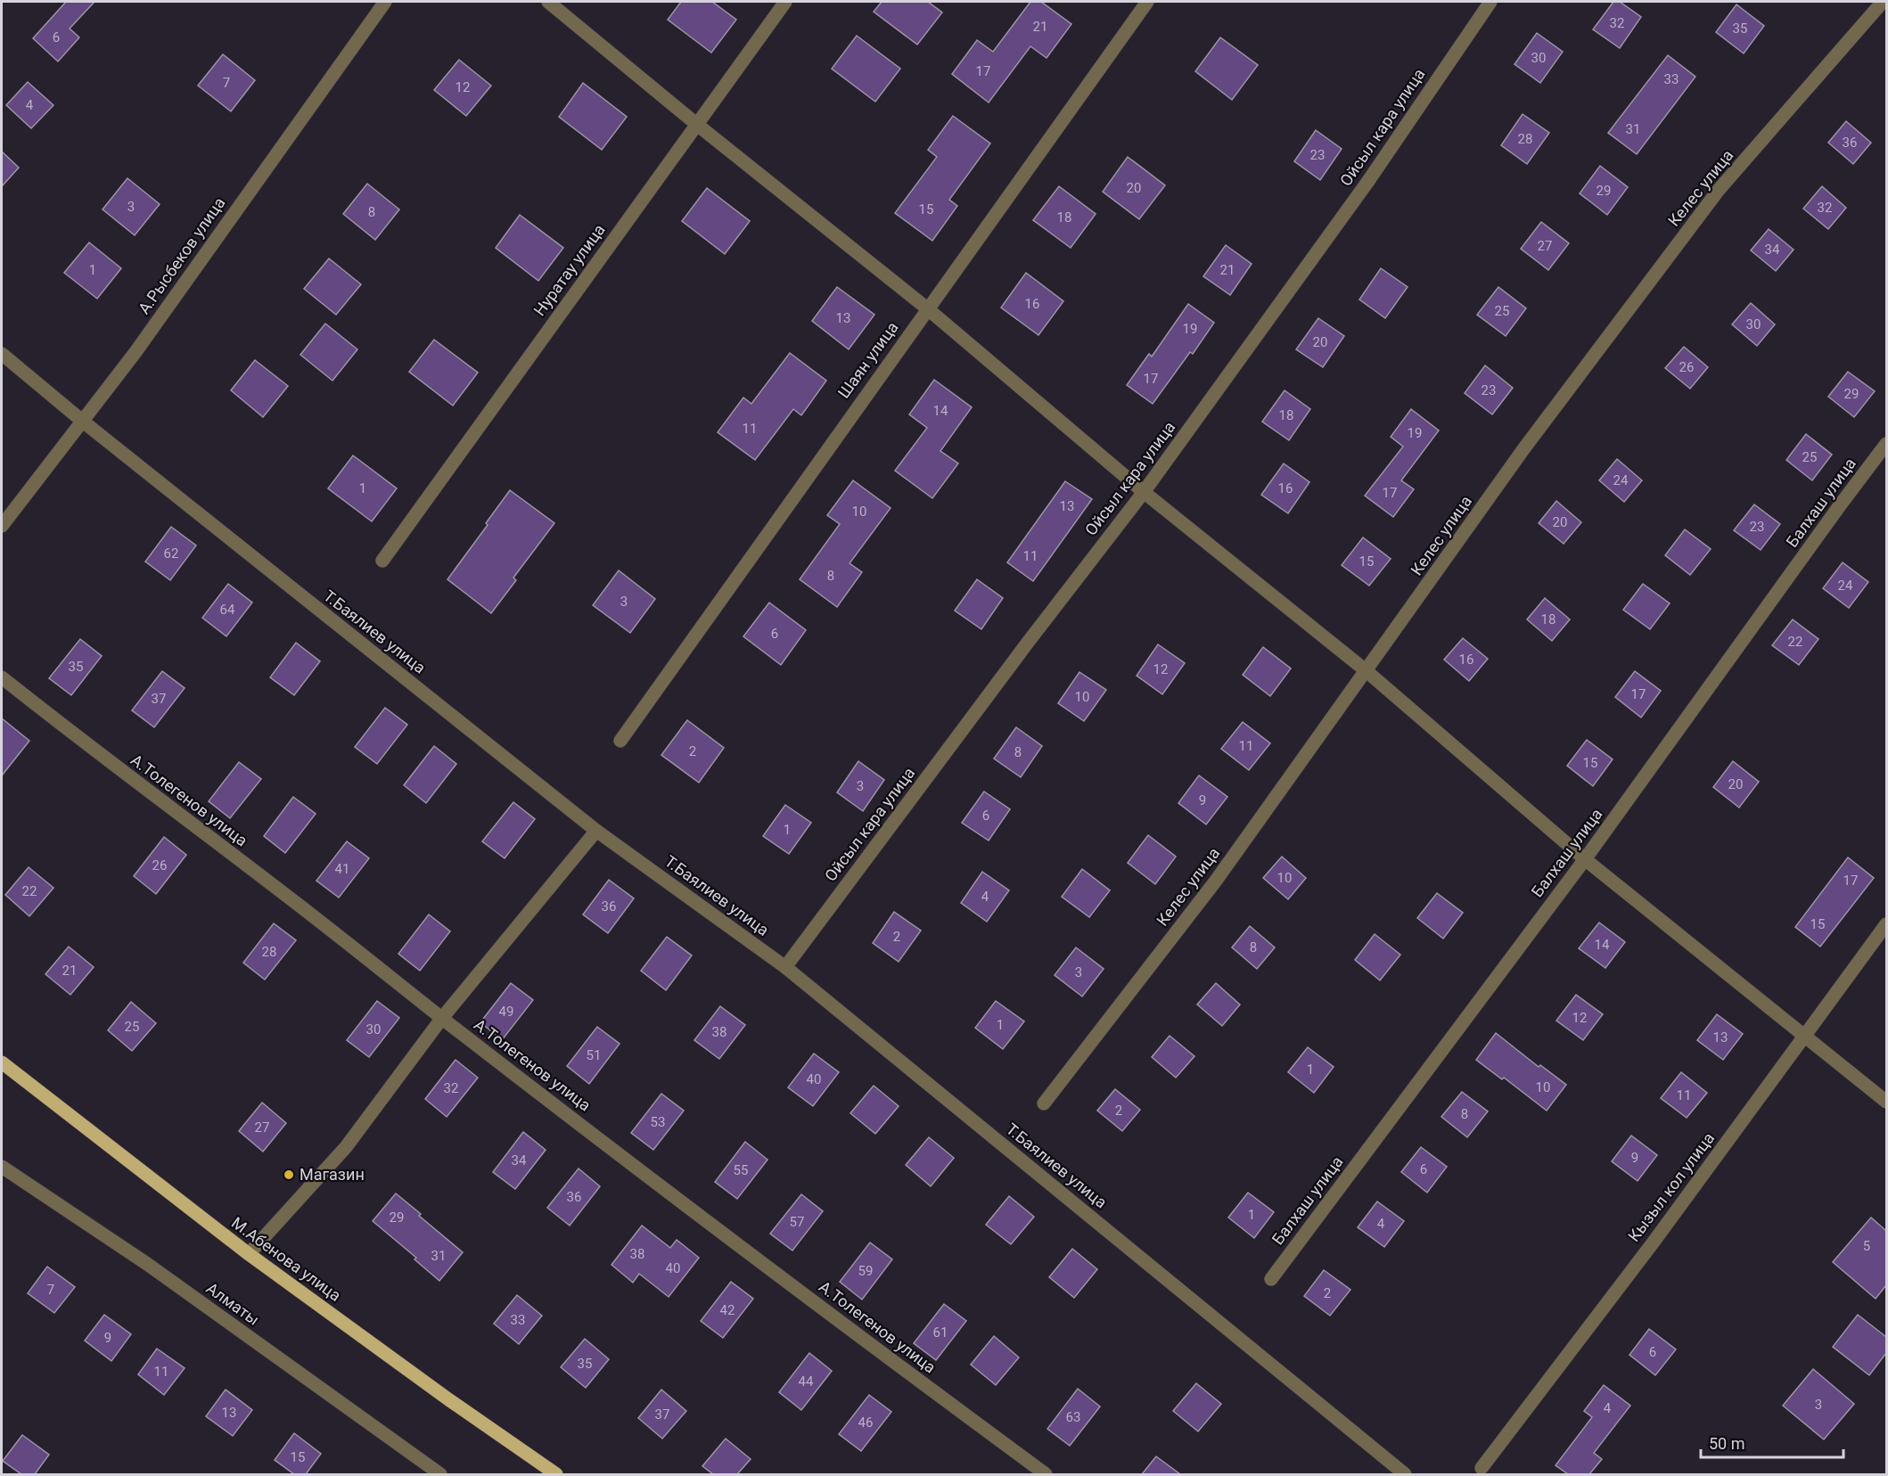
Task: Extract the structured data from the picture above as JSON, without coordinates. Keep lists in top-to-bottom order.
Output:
{
  "streets": {
    "main road": ["М.Абенова улица"],
    "street": [
      "Ойсыл кара улица",
      "Келес улица",
      "А.Рысбеков улица",
      "Нуратау улица",
      "Шаян улица",
      "Балхаш улица",
      "Т.Баялиев улица",
      "А.Толегенов улица",
      "Кызыл кол улица",
      "Алматы"
    ]
  },
  "crossings": [
    ["Ойсыл кара улица", "Т.Баялиев улица"],
    ["А.Рысбеков улица", "Т.Баялиев улица"]
  ],
  "places": ["Магазин"],
  "house_numbers": [
    "32",
    "21",
    "35",
    "6",
    "30",
    "17",
    "33",
    "7",
    "12",
    "4",
    "31",
    "28",
    "36",
    "23",
    "20",
    "29",
    "3",
    "32",
    "15",
    "8",
    "18",
    "27",
    "34",
    "1",
    "21",
    "16",
    "25",
    "13",
    "30",
    "19",
    "20",
    "26",
    "17",
    "23",
    "29",
    "14",
    "18",
    "11",
    "19",
    "25",
    "24",
    "1",
    "16",
    "17",
    "13",
    "10",
    "20",
    "23",
    "62",
    "11",
    "15",
    "8",
    "24",
    "3",
    "64",
    "18",
    "6",
    "22",
    "16",
    "35",
    "12",
    "17",
    "10",
    "37",
    "11",
    "2",
    "8",
    "15",
    "20",
    "3",
    "9",
    "6",
    "1",
    "26",
    "41",
    "10",
    "17",
    "22",
    "4",
    "36",
    "15",
    "2",
    "14",
    "8",
    "28",
    "21",
    "3",
    "49",
    "12",
    "1",
    "25",
    "30",
    "38",
    "13",
    "51",
    "1",
    "40",
    "10",
    "32",
    "11",
    "2",
    "8",
    "53",
    "27",
    "9",
    "34",
    "6",
    "55",
    "36",
    "1",
    "29",
    "57",
    "4",
    "5",
    "38",
    "31",
    "40",
    "59",
    "7",
    "2",
    "42",
    "33",
    "61",
    "9",
    "6",
    "35",
    "11",
    "44",
    "3",
    "4",
    "13",
    "37",
    "63",
    "46",
    "15"
  ],
  "scale_bar": "50 m"
}
